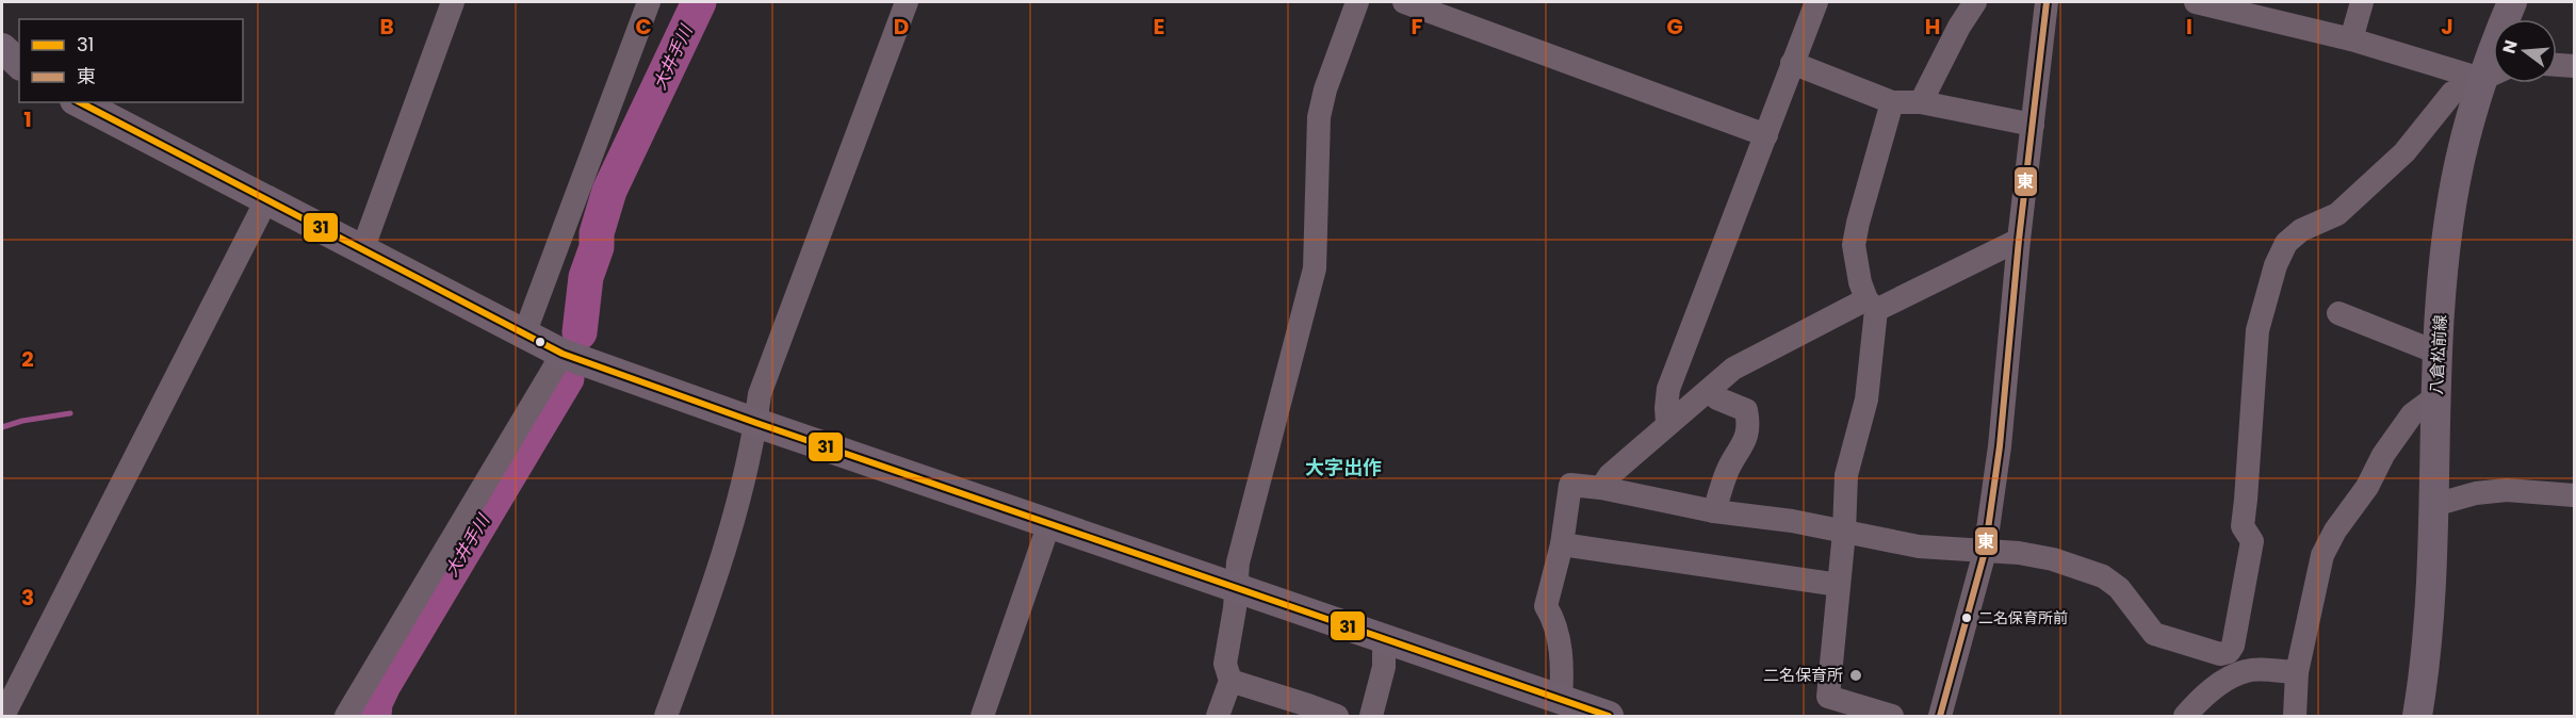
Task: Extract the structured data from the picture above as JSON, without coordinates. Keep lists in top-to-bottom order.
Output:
{
  "streets": {
    "main road": ["八倉松前線"]
  },
  "districts": ["大字出作"],
  "water": ["大井手川"],
  "places": ["二名保育所前", "二名保育所"],
  "lines": ["transit line 東", "transit line 31"],
  "legend": ["31", "東"],
  "north": "left",
  "grid": {
    "columns": [
      "B",
      "C",
      "D",
      "E",
      "F",
      "G",
      "H",
      "I",
      "J"
    ],
    "rows": ["1", "2", "3"]
  }
}
